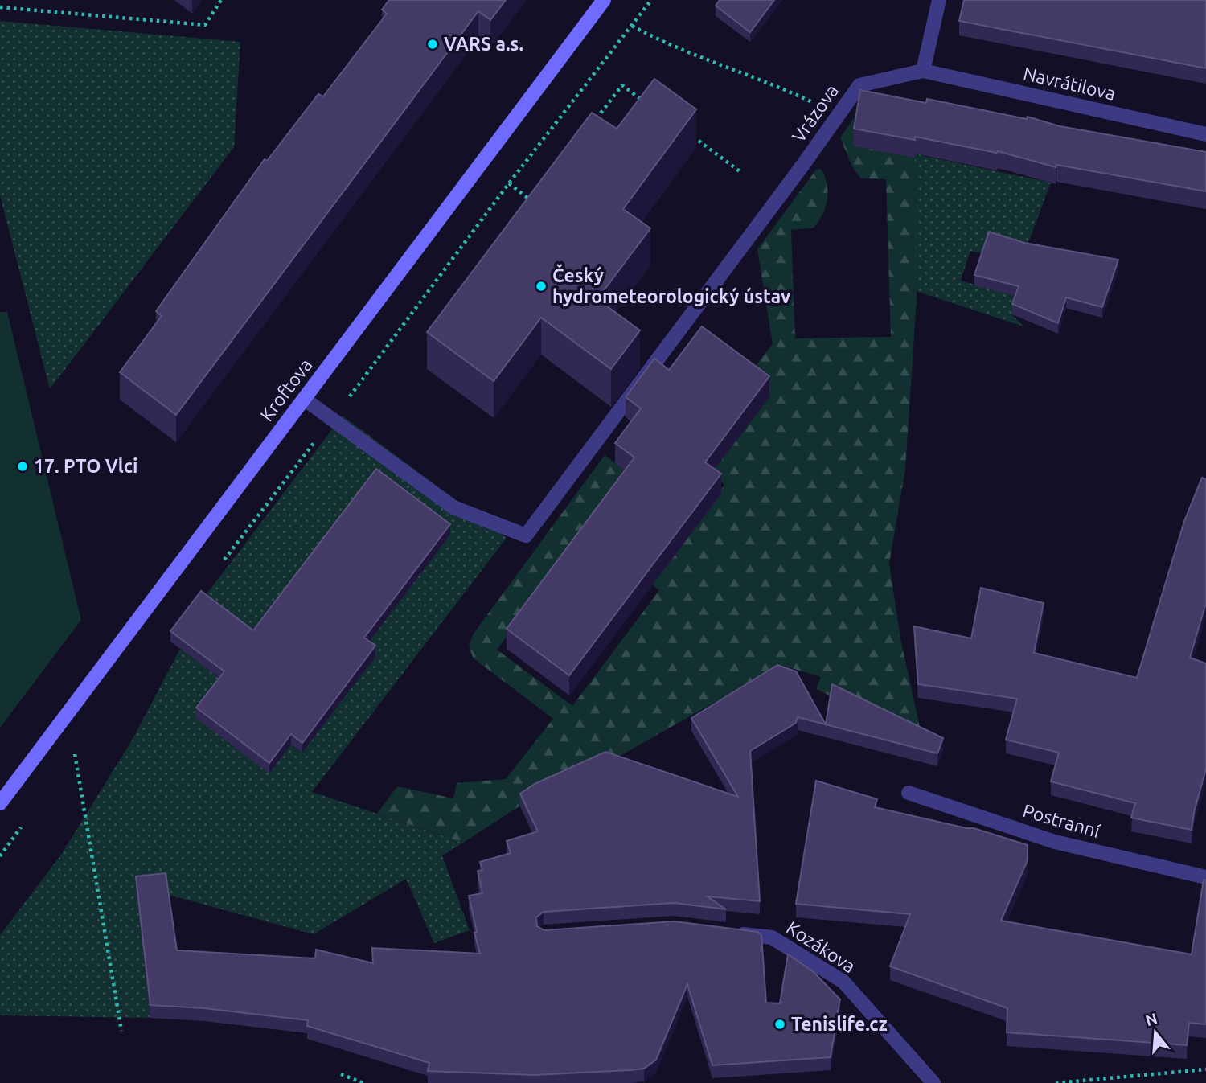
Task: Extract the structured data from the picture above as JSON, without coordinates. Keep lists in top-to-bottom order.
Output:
{
  "streets": {
    "street": [
      "Navrátilova",
      "Vrázova",
      "Kroftova",
      "Postranní",
      "Kozákova"
    ]
  },
  "crossings": [
    ["Navrátilova", "Vrázova"],
    ["Vrázova", "Kroftova"]
  ],
  "places": [
    "VARS a.s.",
    "Český hydrometeorologický ústav",
    "17. PTO Vlci",
    "Tenislife.cz"
  ],
  "north": "top"
}
